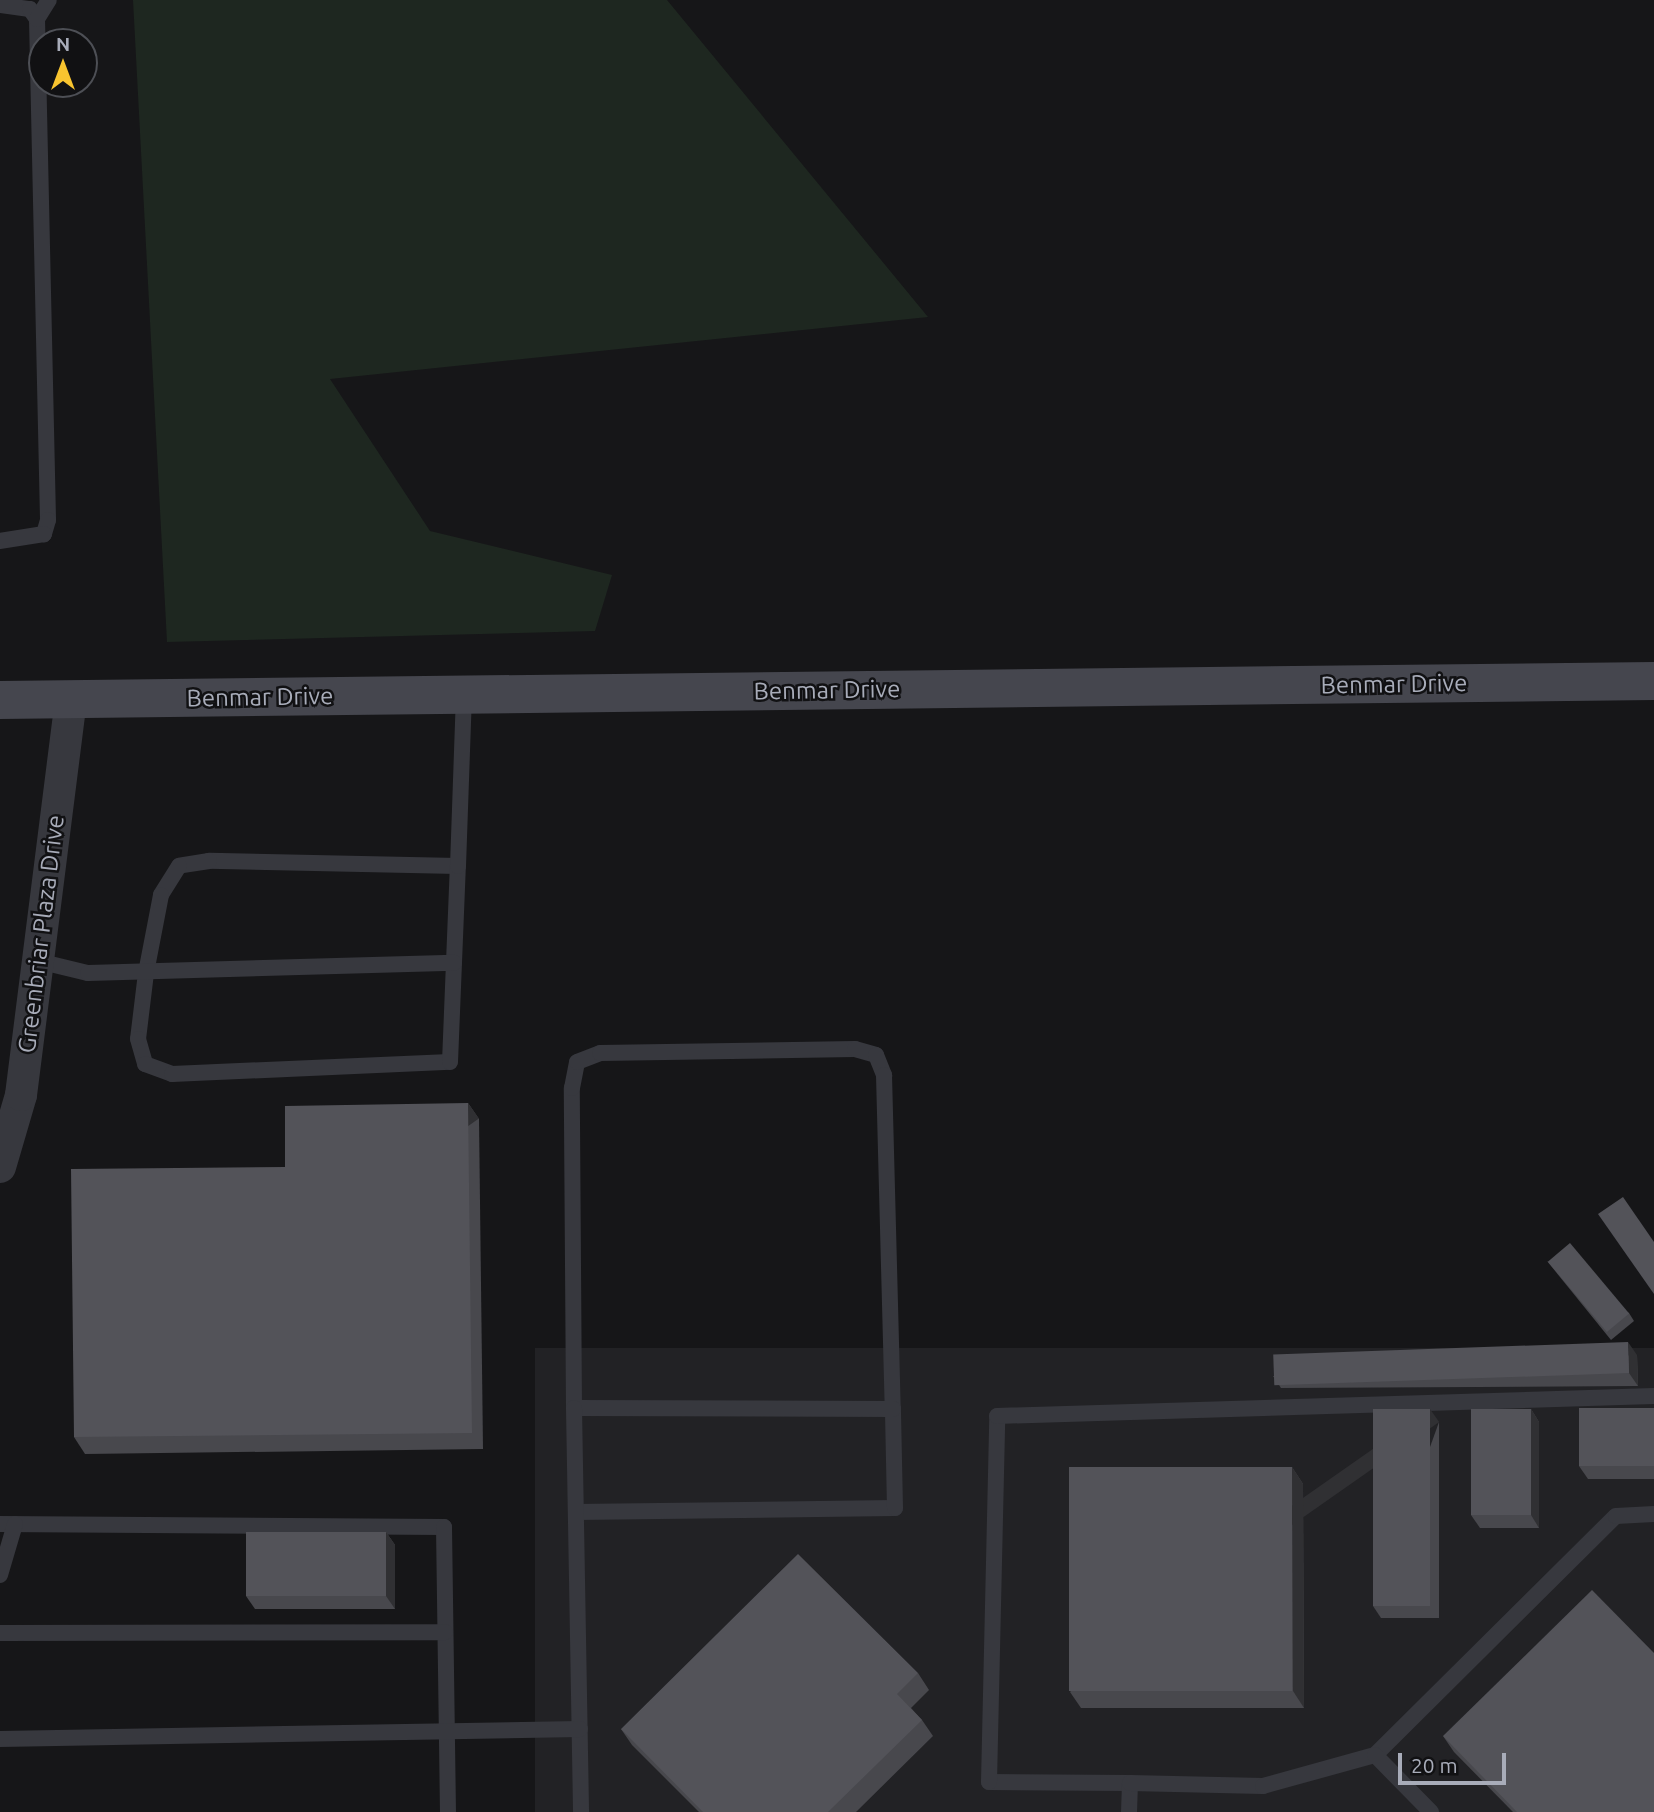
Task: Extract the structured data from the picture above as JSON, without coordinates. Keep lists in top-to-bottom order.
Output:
{
  "streets": {
    "street": ["Benmar Drive", "Greenbriar Plaza Drive"]
  },
  "crossings": [
    ["Benmar Drive", "Greenbriar Plaza Drive"]
  ],
  "scale_bar": "20 m",
  "north": "top"
}
